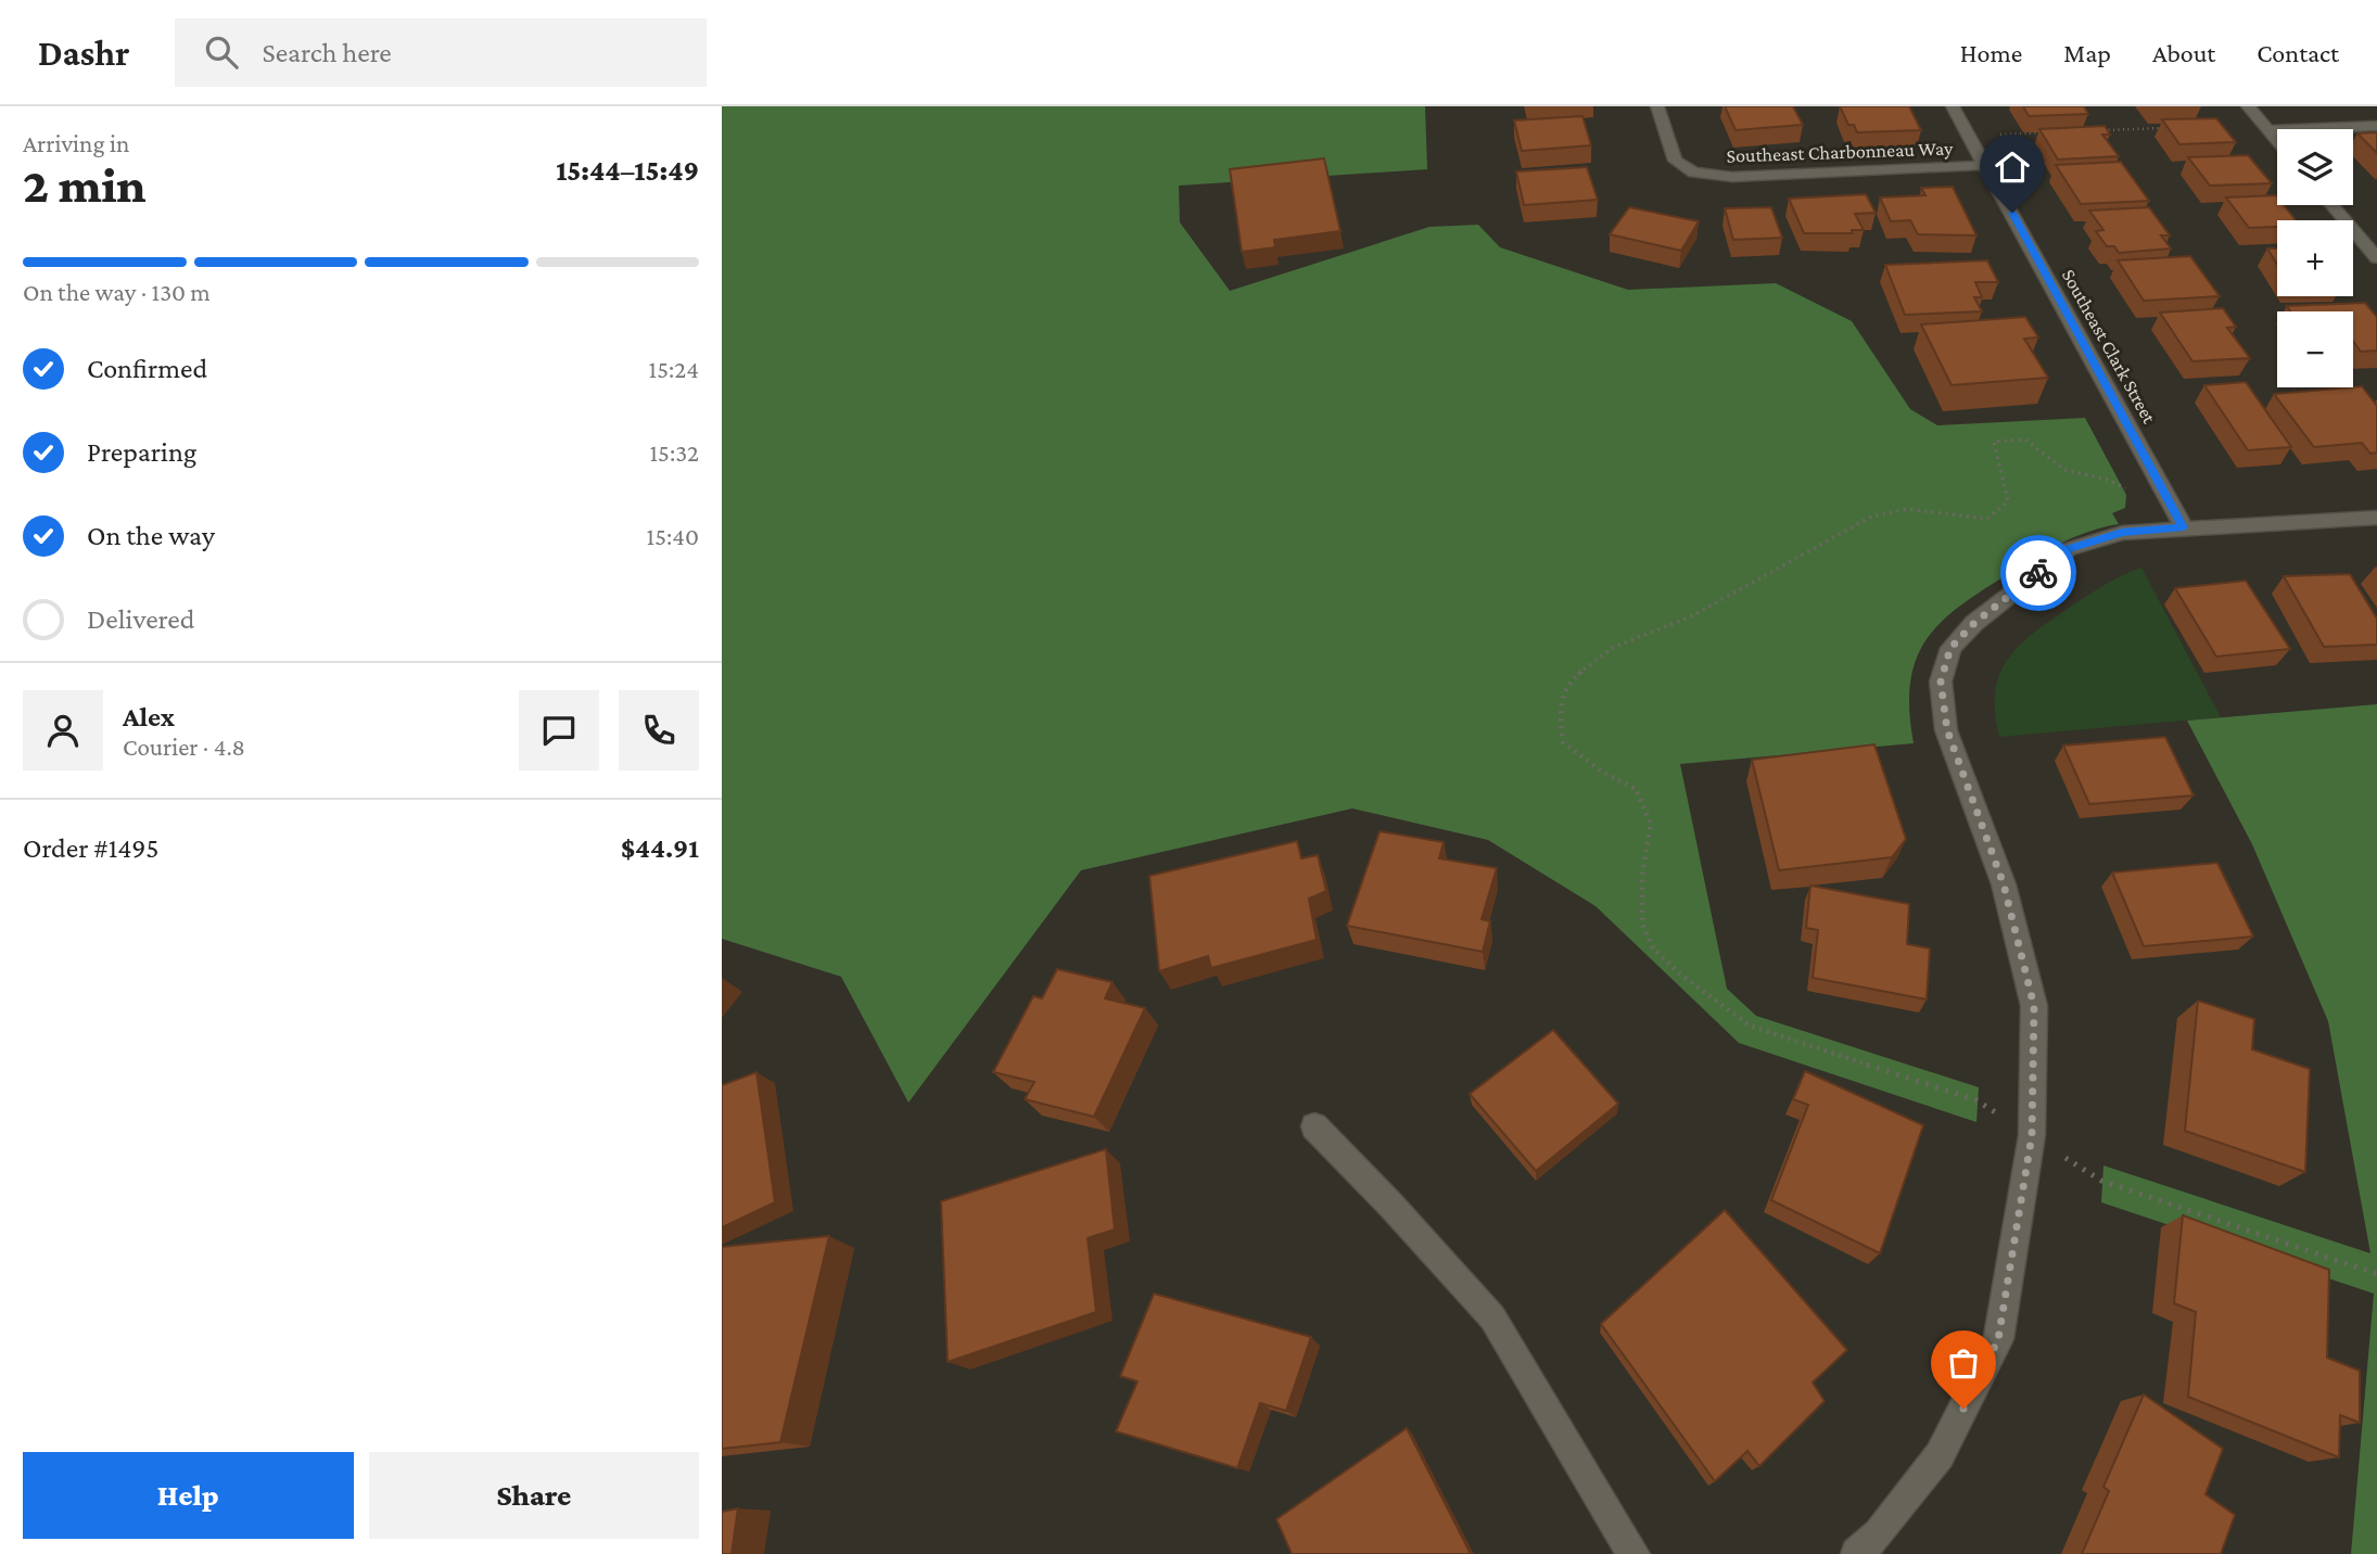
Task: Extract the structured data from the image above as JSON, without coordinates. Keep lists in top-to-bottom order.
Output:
{
  "streets": {
    "street": ["Southeast Charbonneau Way", "Southeast Clark Street"]
  },
  "crossings": [
    ["Southeast Charbonneau Way", "Southeast Clark Street"]
  ],
  "page": {
    "header": "Dashr",
    "search": "Search here",
    "nav": [
      "Home",
      "Map",
      "About",
      "Contact"
    ],
    "heading": ["2 min", "Arriving in", "15:44–15:49"],
    "panel": [
      "Alex",
      "Courier · 4.8",
      "Order #1495",
      "$44.91"
    ],
    "map_buttons": ["+", "−"],
    "bar": "On the way · 130 m",
    "list": [
      ["Confirmed", "15:24"],
      ["Preparing", "15:32"],
      ["On the way", "15:40"],
      "Delivered"
    ],
    "buttons": ["Help", "Share"]
  }
}
